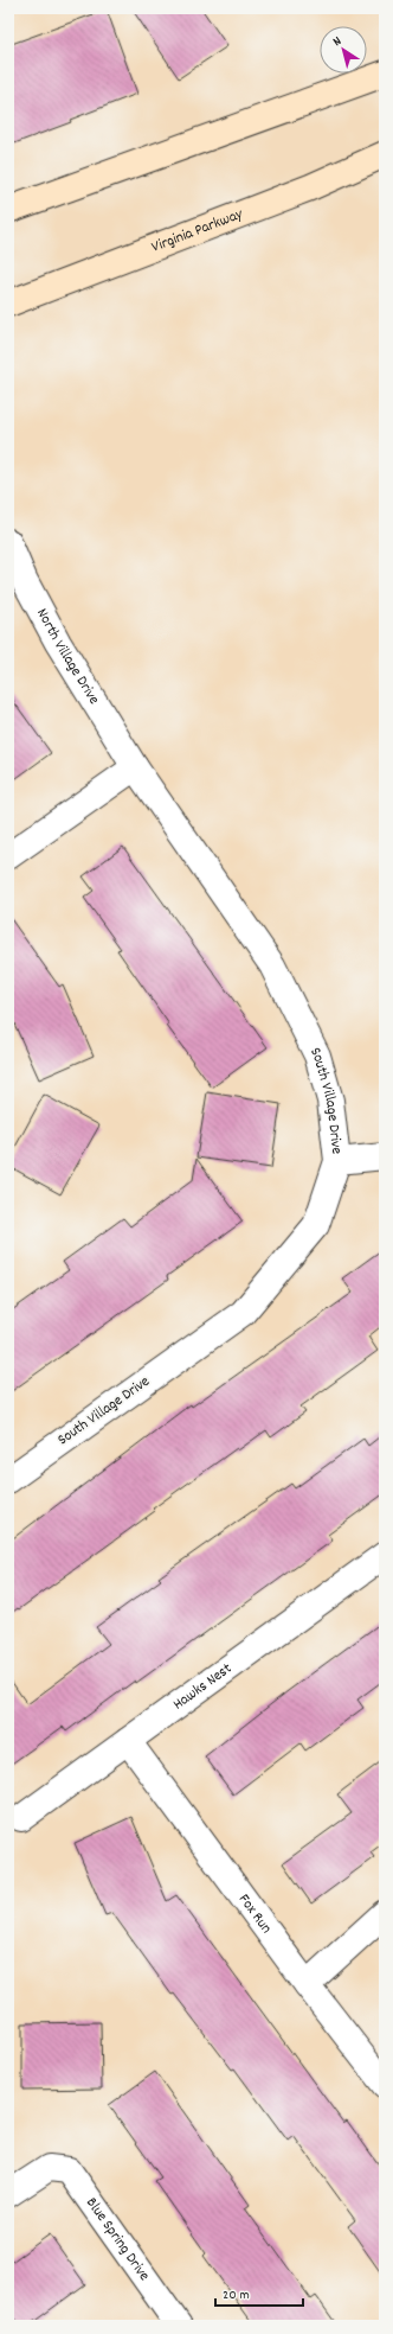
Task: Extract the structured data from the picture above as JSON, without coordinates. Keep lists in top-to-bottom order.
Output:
{
  "streets": {
    "main road": ["Virginia Parkway"],
    "street": [
      "North Village Drive",
      "South Village Drive",
      "Hawks Nest",
      "Fox Run",
      "Blue Spring Drive"
    ]
  },
  "crossings": [
    ["North Village Drive", "South Village Drive"],
    ["Hawks Nest", "Fox Run"]
  ],
  "scale_bar": "20 m",
  "north": "top left"
}
